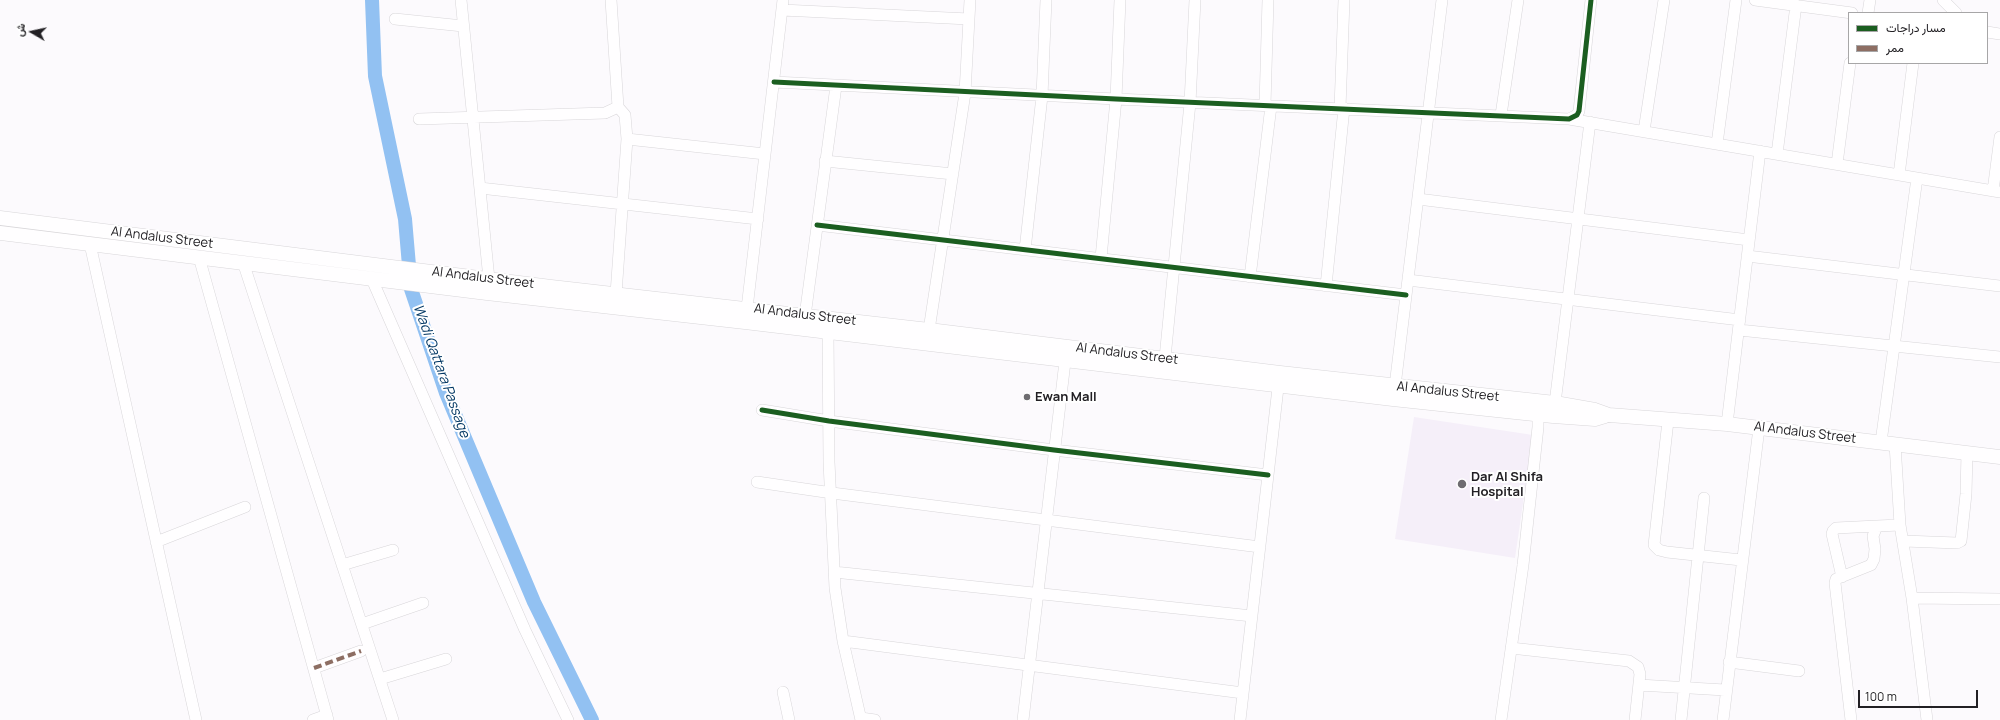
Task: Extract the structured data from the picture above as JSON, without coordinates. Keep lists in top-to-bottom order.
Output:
{
  "streets": {
    "main road": ["Al Andalus Street"]
  },
  "water": ["Wadi Qattara Passage"],
  "places": ["Ewan Mall", "Dar Al Shifa Hospital"],
  "legend": ["مسار دراجات", "ممر"],
  "scale_bar": "100 m",
  "north": "left"
}
